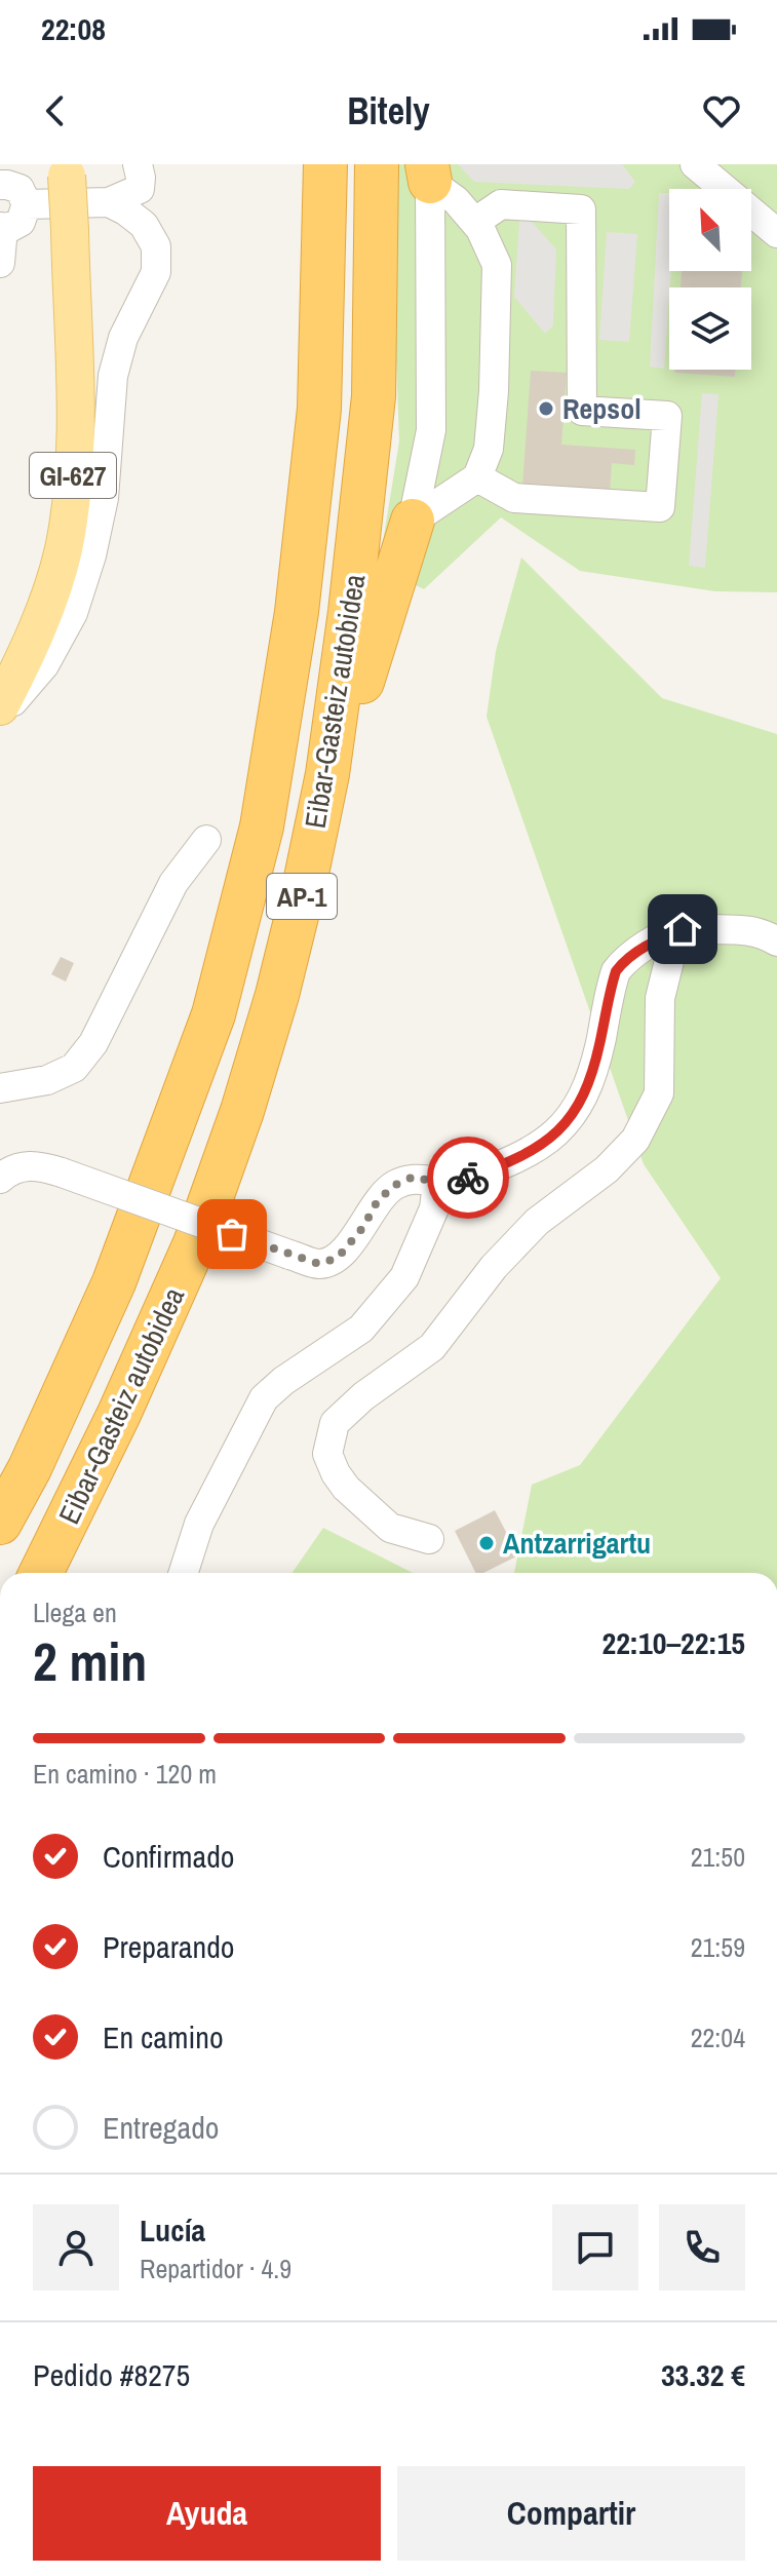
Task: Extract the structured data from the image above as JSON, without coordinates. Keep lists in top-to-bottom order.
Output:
{
  "streets": {
    "highway": ["Eibar-Gasteiz autobidea", "AP-1"],
    "main road": ["GI-627"]
  },
  "places": ["Repsol", "Antzarrigartu"],
  "north": "top left",
  "page": {
    "status": "22:08",
    "header": "Bitely",
    "heading": ["2 min", "Llega en", "22:10–22:15"],
    "panel": [
      "Lucía",
      "Repartidor · 4.9",
      "Pedido #8275",
      "33.32 €"
    ],
    "bar": "En camino · 120 m",
    "list": [
      ["Confirmado", "21:50"],
      ["Preparando", "21:59"],
      ["En camino", "22:04"],
      "Entregado"
    ],
    "buttons": ["Ayuda", "Compartir"]
  }
}
